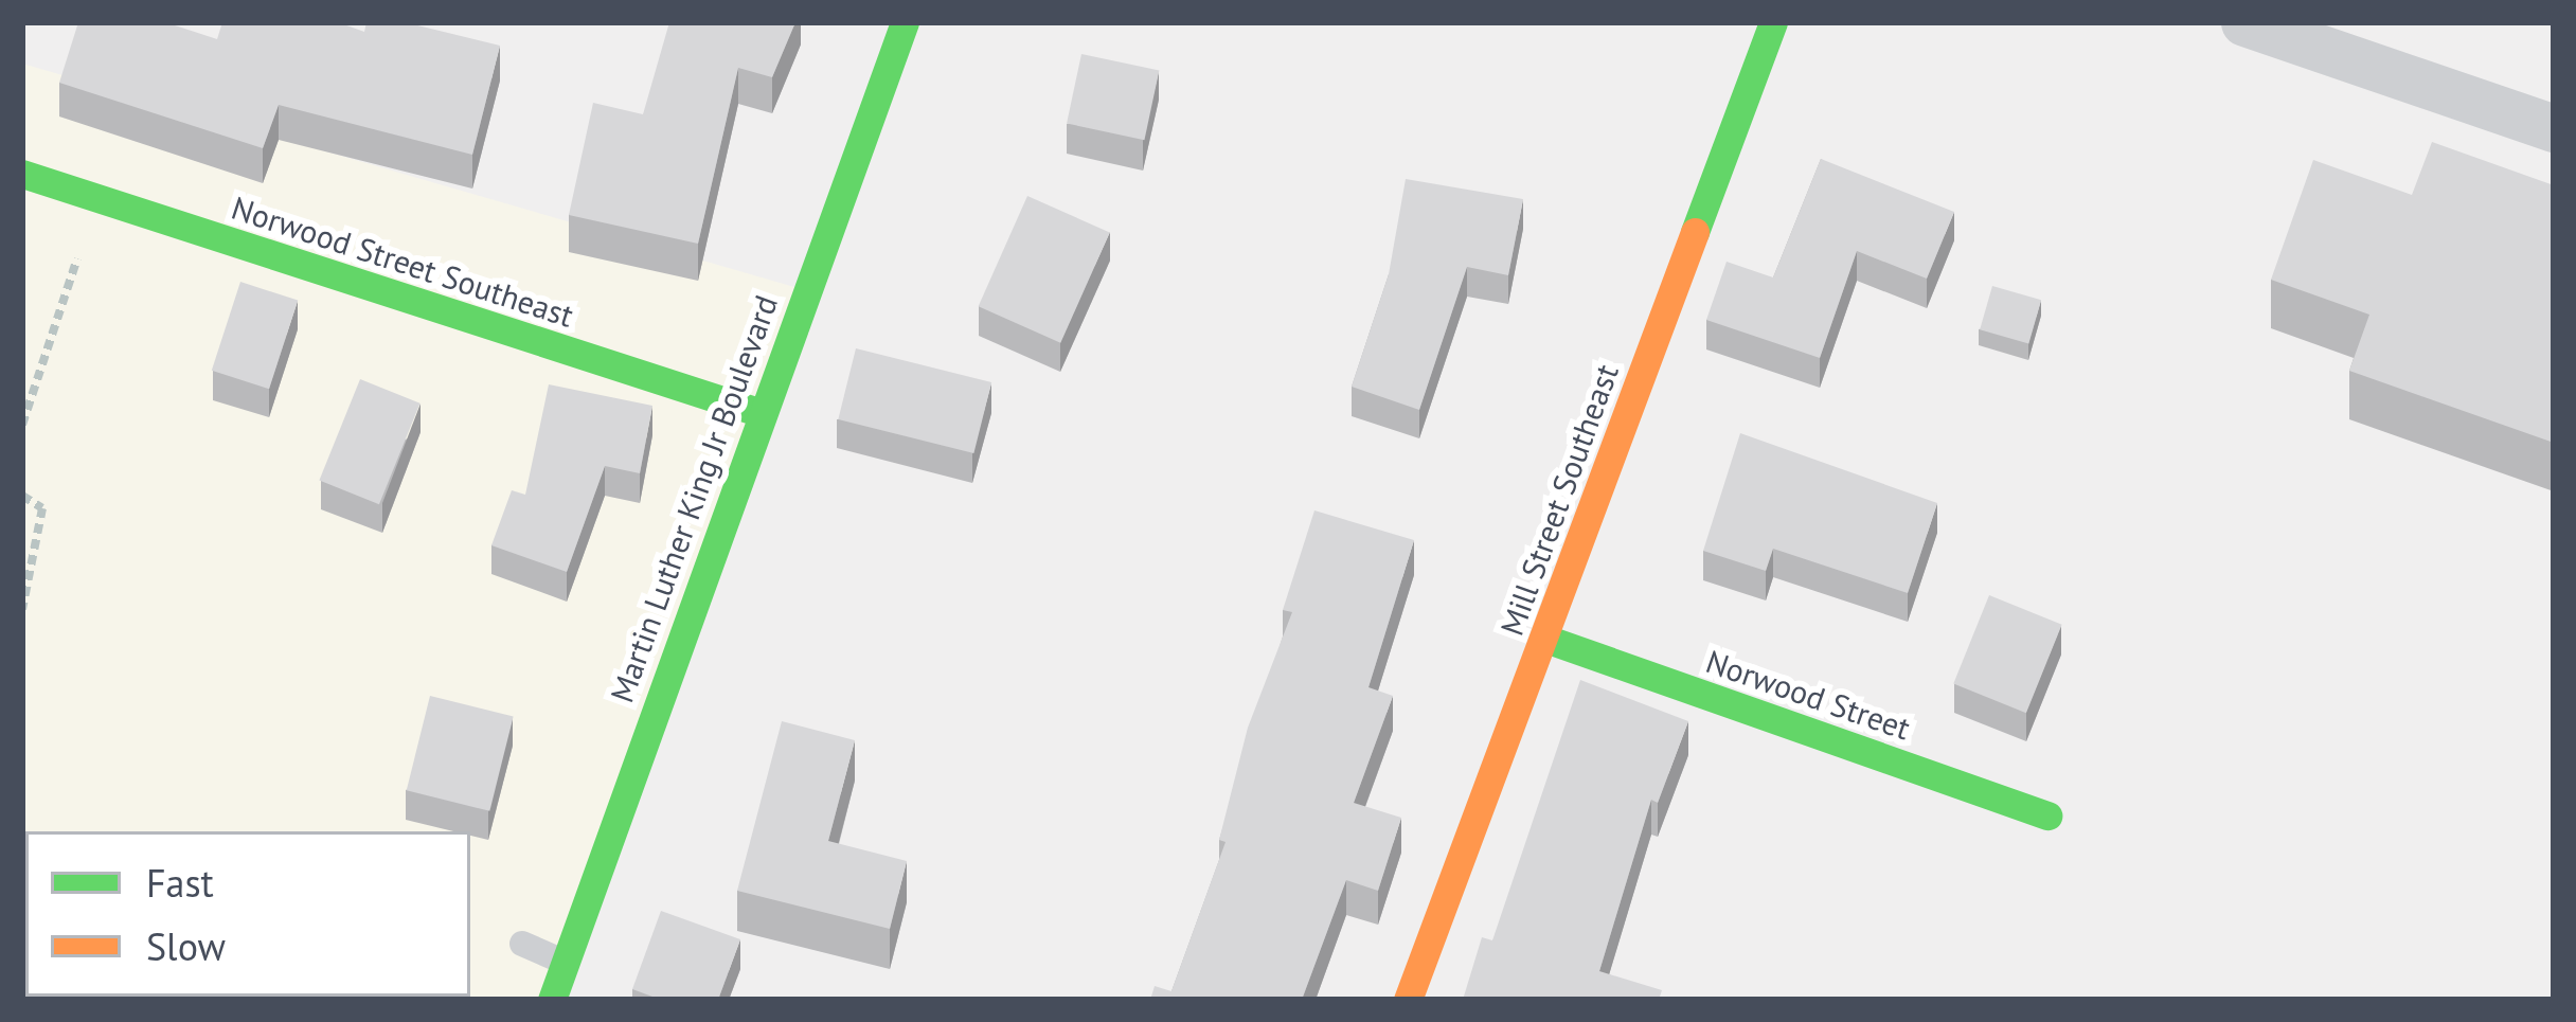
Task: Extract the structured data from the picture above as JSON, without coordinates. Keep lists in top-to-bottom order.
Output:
{
  "streets": {
    "street": [
      "Norwood Street Southeast",
      "Martin Luther King Jr Boulevard",
      "Mill Street Southeast",
      "Norwood Street"
    ]
  },
  "crossings": [
    ["Norwood Street Southeast", "Martin Luther King Jr Boulevard"],
    ["Mill Street Southeast", "Norwood Street"]
  ],
  "legend": ["Fast", "Slow"]
}
